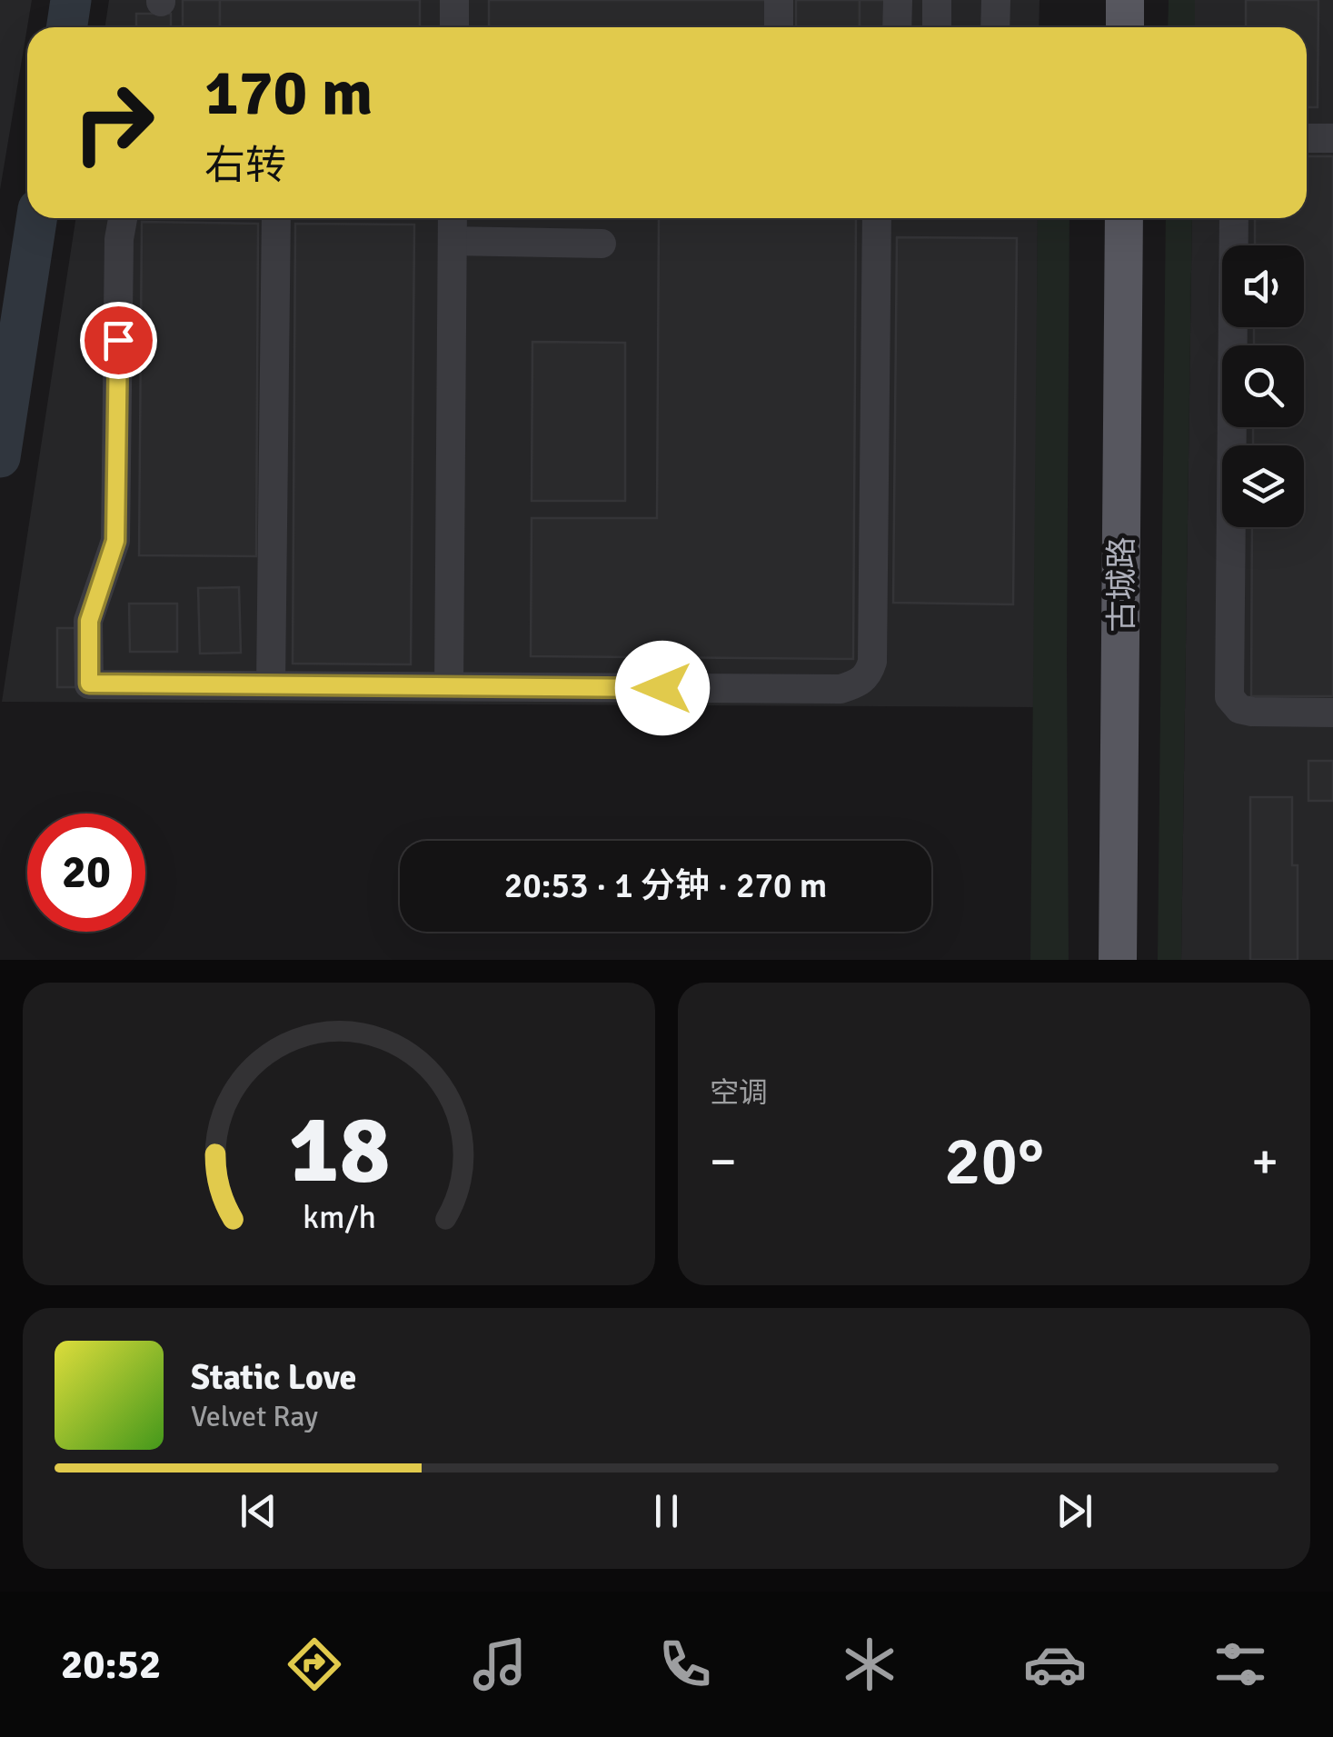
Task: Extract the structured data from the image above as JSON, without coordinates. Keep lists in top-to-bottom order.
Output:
{
  "streets": {
    "main road": ["古城路"]
  },
  "page": {
    "turn": ["170 m", "右转"],
    "limit": "20",
    "trip": "20:53 · 1 分钟 · 270 m",
    "tile": "空调",
    "heat": ["−", "20°", "+"],
    "song": ["Static Love", "Velvet Ray"],
    "tabs": "20:52",
    "gauge": ["18", "km/h"]
  }
}
